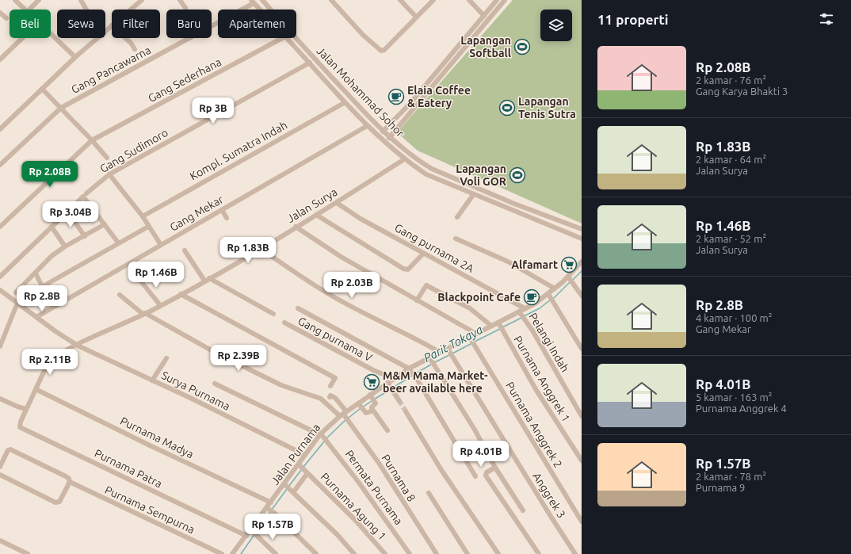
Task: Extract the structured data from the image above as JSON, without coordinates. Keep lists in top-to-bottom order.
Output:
{
  "streets": {
    "street": [
      "Gang Pancawarna",
      "Gang Sederhana",
      "Jalan Mohammad Sohor",
      "Gang Sudimoro",
      "Kompl. Sumatra Indah",
      "Jalan Surya",
      "Gang Mekar",
      "Gang purnama 2A",
      "Gang purnama V",
      "Pelangi Indah",
      "Purnama Anggrek 1",
      "Surya Purnama",
      "Purnama Anggrek 2",
      "Purnama Madya",
      "Jalan Purnama",
      "Purnama Patra",
      "Purnama 8",
      "Permata Purnama",
      "Anggrek 3",
      "Purnama Agung 1",
      "Purnama Sempurna"
    ]
  },
  "crossings": [
    ["Gang Pancawarna", "Jalan Mohammad Sohor"],
    ["Jalan Mohammad Sohor", "Gang Sudimoro"],
    ["Jalan Mohammad Sohor", "Kompl. Sumatra Indah"],
    ["Jalan Mohammad Sohor", "Jalan Surya"],
    ["Jalan Mohammad Sohor", "Gang Mekar"],
    ["Jalan Surya", "Gang purnama 2A"],
    ["Jalan Surya", "Surya Purnama"],
    ["Jalan Surya", "Purnama Madya"],
    ["Jalan Surya", "Purnama Patra"],
    ["Gang Mekar", "Surya Purnama"],
    ["Gang purnama 2A", "Jalan Purnama"],
    ["Gang purnama V", "Jalan Purnama"],
    ["Pelangi Indah", "Jalan Purnama"],
    ["Purnama Anggrek 1", "Jalan Purnama"],
    ["Surya Purnama", "Jalan Purnama"],
    ["Purnama Anggrek 2", "Jalan Purnama"],
    ["Purnama Madya", "Jalan Purnama"],
    ["Jalan Purnama", "Purnama Patra"],
    ["Jalan Purnama", "Purnama 8"],
    ["Jalan Purnama", "Permata Purnama"],
    ["Jalan Purnama", "Anggrek 3"],
    ["Jalan Purnama", "Purnama Agung 1"]
  ],
  "water": ["Parit Tokaya"],
  "places": {
    "sports": ["Lapangan Softball", "Lapangan Tenis Sutra", "Lapangan Voli GOR"],
    "cafe": ["Elaia Coffee & Eatery", "Blackpoint Cafe"],
    "supermarket": ["Alfamart", "M&M Mama Market- beer available here"]
  },
  "page": {
    "heading": "11 properti",
    "chip": [
      "Beli",
      "Sewa",
      "Filter",
      "Baru",
      "Apartemen"
    ],
    "list": [
      {
        "name": "Rp 2.08B",
        "note": "2 kamar · 76 m² · Gang Karya Bhakti 3"
      },
      {
        "name": "Rp 1.83B",
        "note": "2 kamar · 64 m² · Jalan Surya"
      },
      {
        "name": "Rp 1.46B",
        "note": "2 kamar · 52 m² · Jalan Surya"
      },
      {
        "name": "Rp 2.8B",
        "note": "4 kamar · 100 m² · Gang Mekar"
      },
      {
        "name": "Rp 4.01B",
        "note": "5 kamar · 163 m² · Purnama Anggrek 4"
      },
      {
        "name": "Rp 1.57B",
        "note": "2 kamar · 78 m² · Purnama 9"
      }
    ],
    "price": [
      "Rp 3B",
      "Rp 2.08B",
      "Rp 3.04B",
      "Rp 1.83B",
      "Rp 1.46B",
      "Rp 2.03B",
      "Rp 2.8B",
      "Rp 2.39B",
      "Rp 2.11B",
      "Rp 4.01B",
      "Rp 1.57B"
    ]
  }
}
